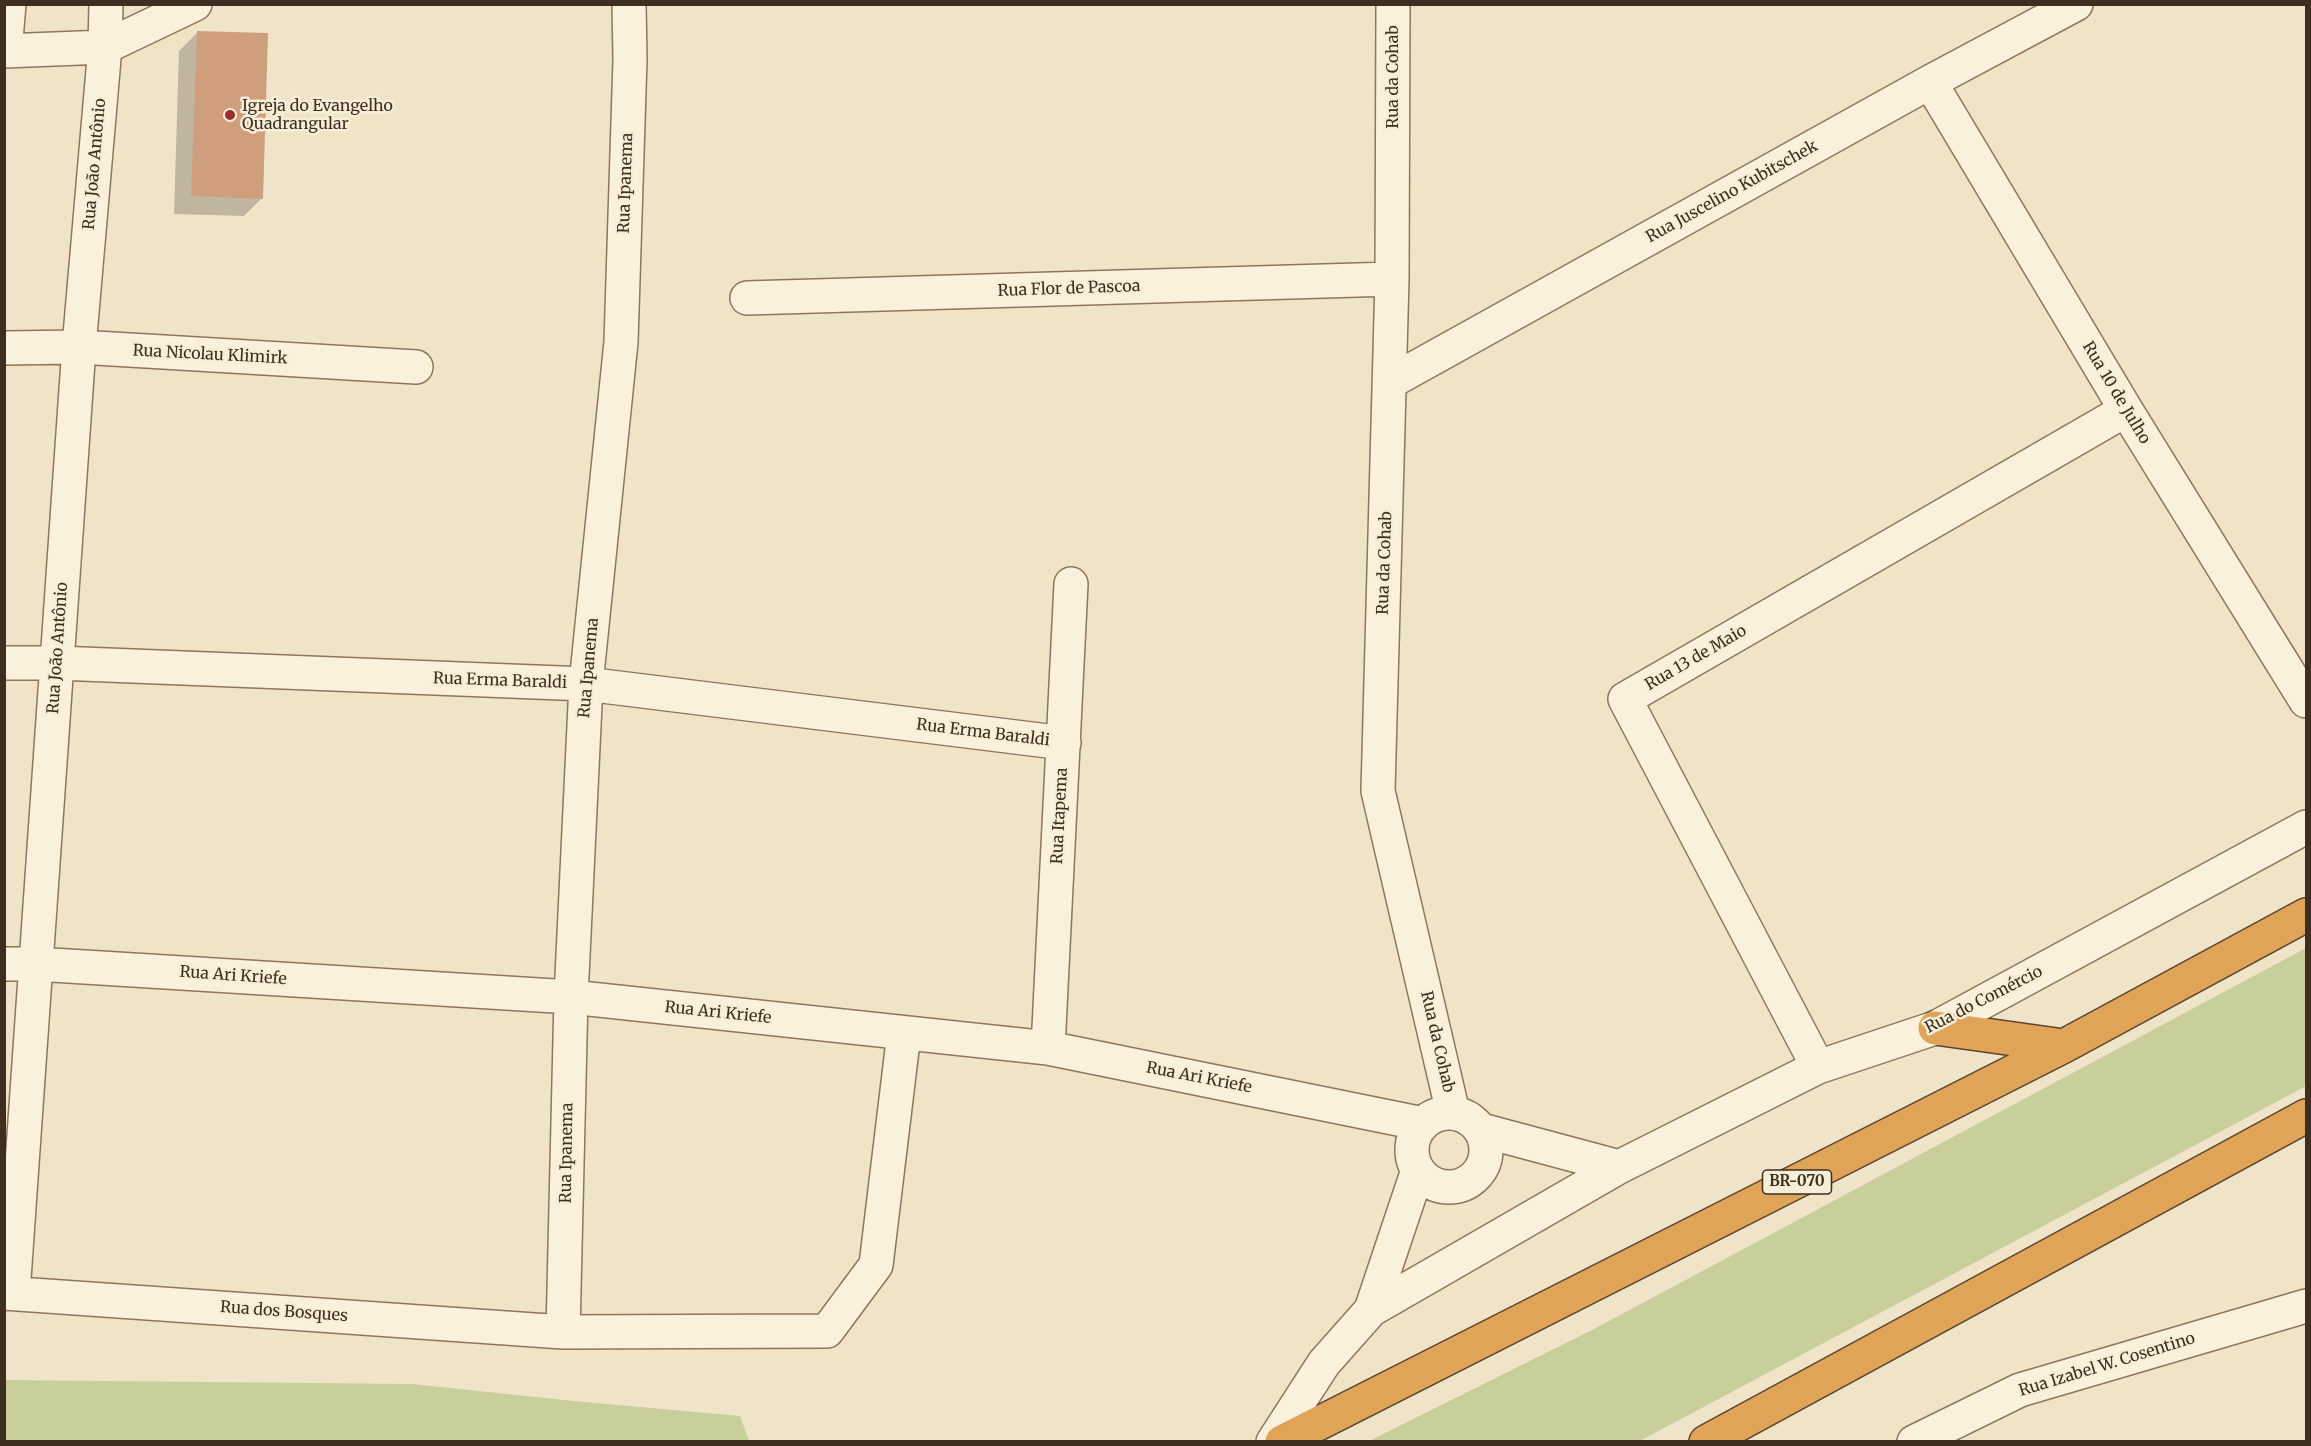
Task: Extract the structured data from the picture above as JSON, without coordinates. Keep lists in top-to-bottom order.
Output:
{
  "streets": {
    "highway": ["BR-070"],
    "street": [
      "Rua da Cohab",
      "Rua João Antônio",
      "Rua Ipanema",
      "Rua Juscelino Kubitschek",
      "Rua Flor de Pascoa",
      "Rua Nicolau Klimirk",
      "Rua 10 de Julho",
      "Rua 13 de Maio",
      "Rua Erma Baraldi",
      "Rua Itapema",
      "Rua Ari Kriefe",
      "Rua do Comércio",
      "Rua dos Bosques",
      "Rua Izabel W. Cosentino"
    ]
  },
  "crossings": [
    ["Rua da Cohab", "Rua Juscelino Kubitschek"],
    ["Rua da Cohab", "Rua Flor de Pascoa"],
    ["Rua da Cohab", "Rua Ari Kriefe"],
    ["Rua João Antônio", "Rua Nicolau Klimirk"],
    ["Rua João Antônio", "Rua Erma Baraldi"],
    ["Rua João Antônio", "Rua Ari Kriefe"],
    ["Rua João Antônio", "Rua dos Bosques"],
    ["Rua Ipanema", "Rua Erma Baraldi"],
    ["Rua Ipanema", "Rua Ari Kriefe"],
    ["Rua Ipanema", "Rua dos Bosques"],
    ["Rua Juscelino Kubitschek", "Rua 10 de Julho"],
    ["Rua 10 de Julho", "Rua 13 de Maio"],
    ["Rua 13 de Maio", "Rua do Comércio"],
    ["Rua Erma Baraldi", "Rua Itapema"],
    ["Rua Itapema", "Rua Ari Kriefe"],
    ["Rua Ari Kriefe", "Rua dos Bosques"]
  ],
  "places": ["Igreja do Evangelho Quadrangular"]
}
